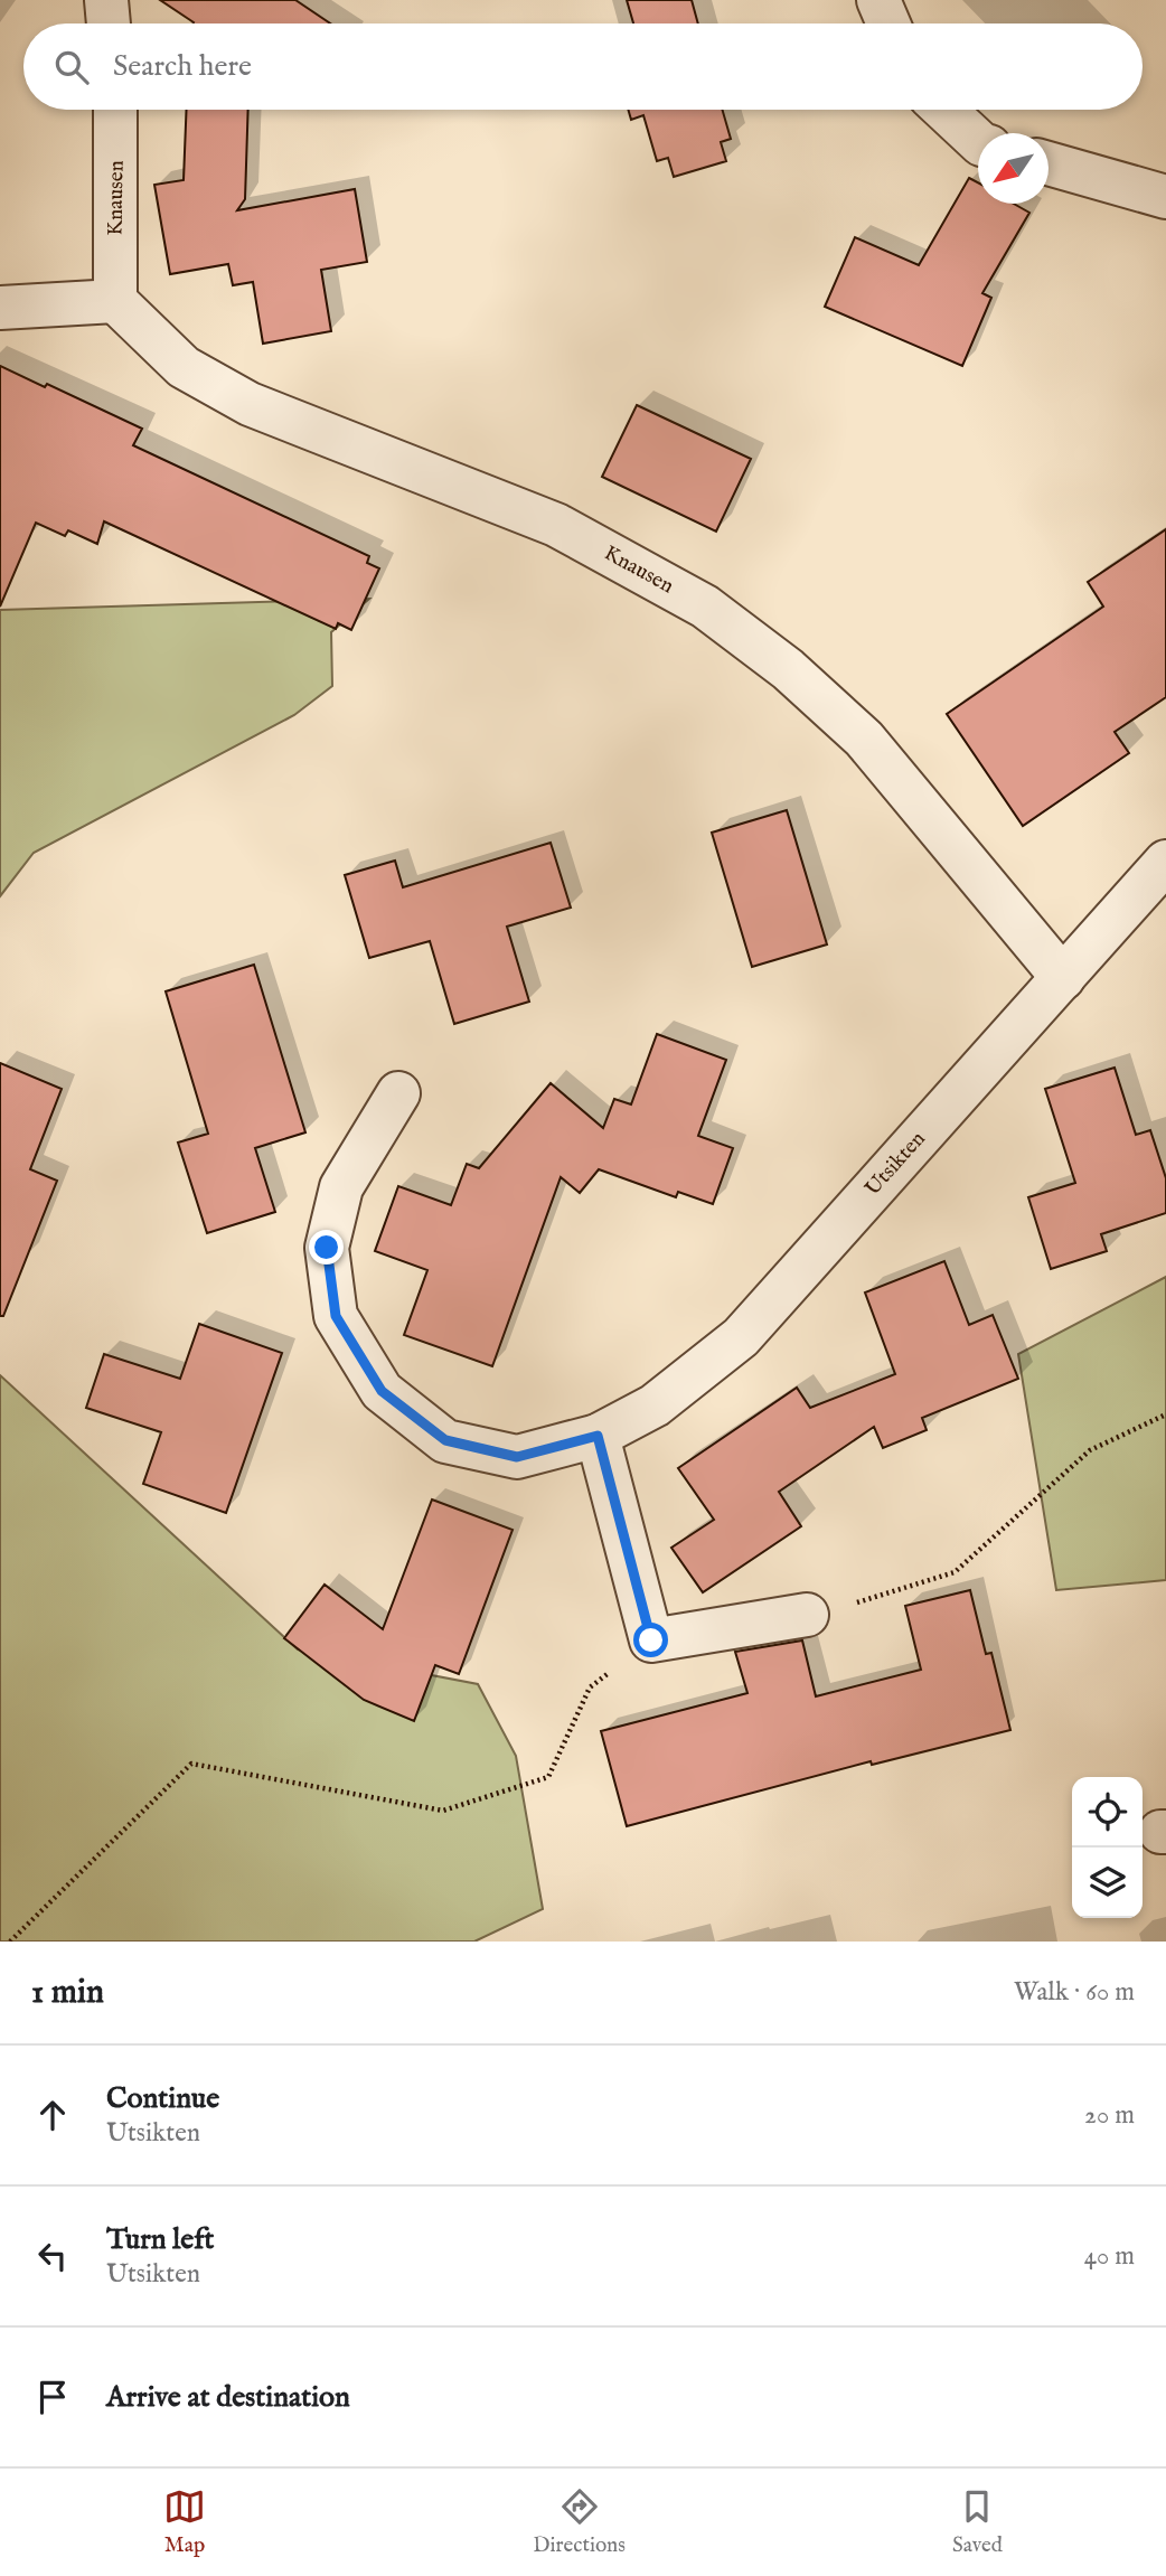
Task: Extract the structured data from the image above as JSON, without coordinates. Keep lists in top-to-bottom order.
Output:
{
  "streets": {
    "street": ["Knausen", "Utsikten"]
  },
  "crossings": [
    ["Knausen", "Utsikten"]
  ],
  "north": "bottom left",
  "page": {
    "search": "Search here",
    "heading": ["1 min", "Walk · 60 m"],
    "list": [
      ["Continue", "Utsikten", "20 m"],
      ["Turn left", "Utsikten", "40 m"],
      "Arrive at destination"
    ],
    "nav": ["Map", "Directions", "Saved"]
  }
}
